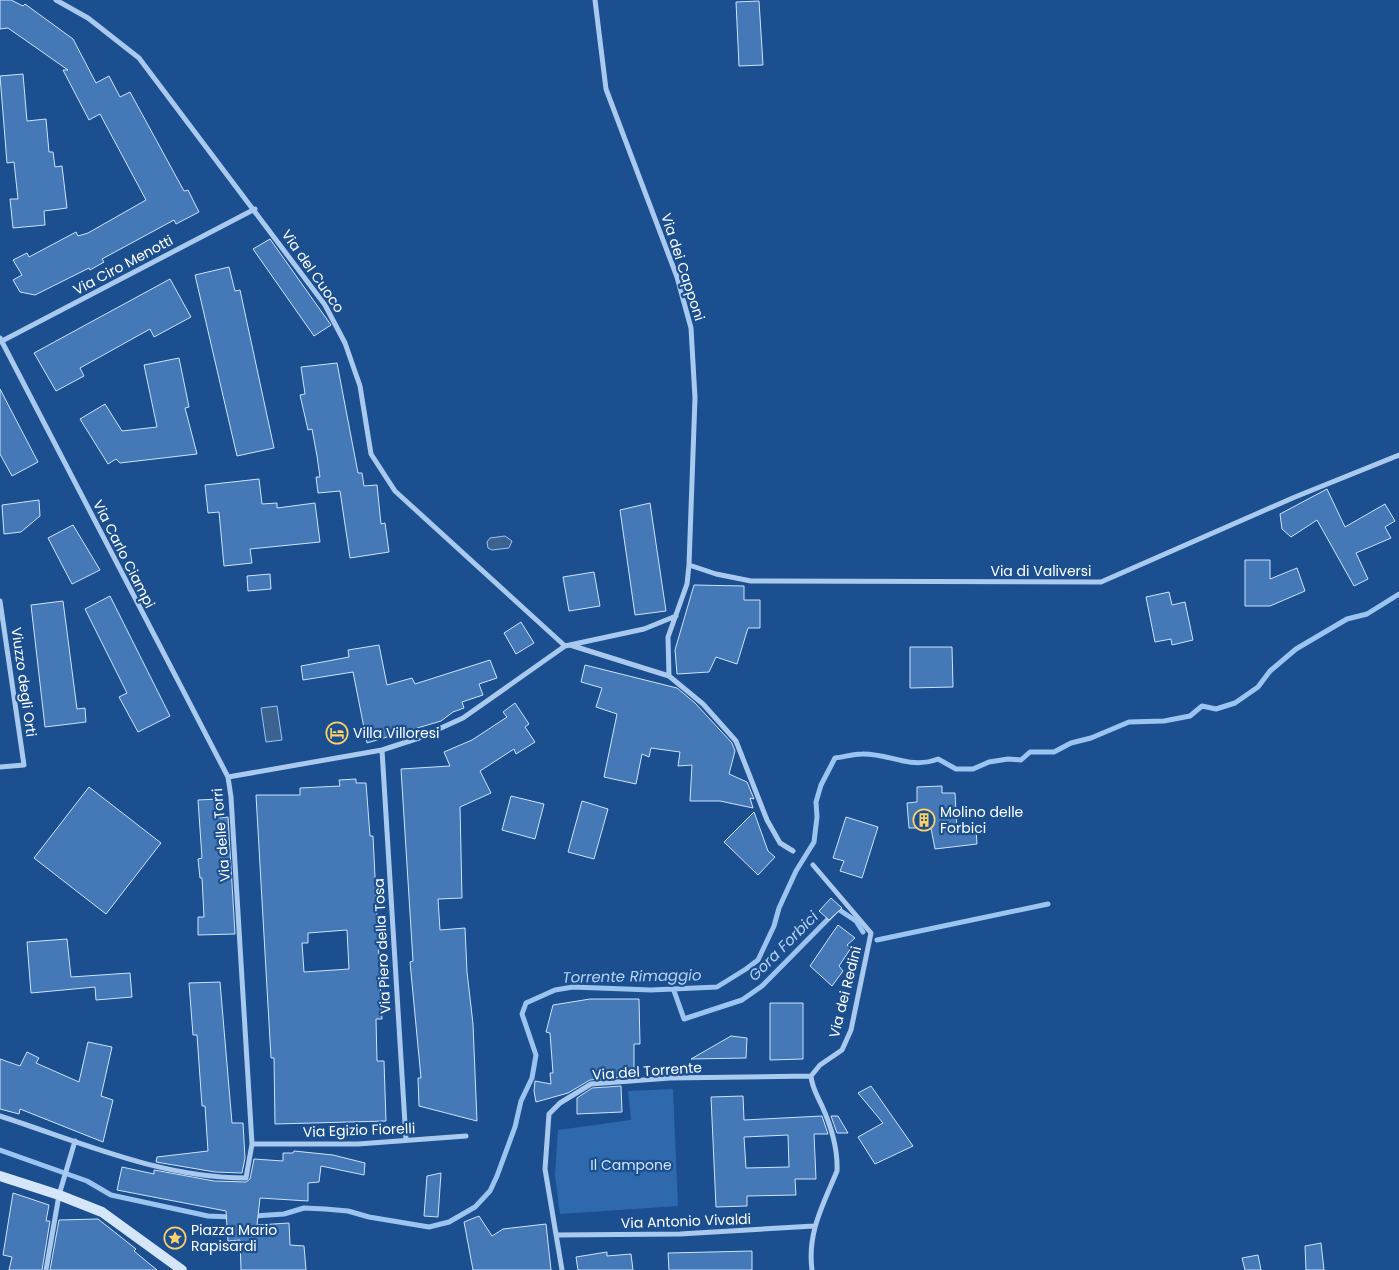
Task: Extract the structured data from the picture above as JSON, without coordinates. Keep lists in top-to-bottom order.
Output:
{
  "streets": {
    "street": [
      "Via Ciro Menotti",
      "Via dei Capponi",
      "Via del Cuoco",
      "Via Carlo Ciampi",
      "Via di Valiversi",
      "Viuzzo degli Orti",
      "Via delle Torri",
      "Via Piero della Tosa",
      "Via dei Redini",
      "Via del Torrente",
      "Via Egizio Fiorelli",
      "Via Antonio Vivaldi"
    ]
  },
  "crossings": [
    ["Via Ciro Menotti", "Via del Cuoco"],
    ["Via Ciro Menotti", "Via Carlo Ciampi"],
    ["Via dei Capponi", "Via di Valiversi"],
    ["Via dei Capponi", "Via delle Torri"],
    ["Via del Cuoco", "Via delle Torri"],
    ["Via Carlo Ciampi", "Via delle Torri"],
    ["Via delle Torri", "Via Piero della Tosa"],
    ["Via delle Torri", "Via Egizio Fiorelli"],
    ["Via Piero della Tosa", "Via Egizio Fiorelli"],
    ["Via dei Redini", "Via del Torrente"],
    ["Via del Torrente", "Via Antonio Vivaldi"]
  ],
  "water": ["Gora Forbici", "Torrente Rimaggio"],
  "parks": ["Il Campone"],
  "places": {
    "hotel": ["Villa Villoresi"],
    "building": ["Molino delle Forbici"],
    "place": ["Piazza Mario Rapisardi"]
  }
}
